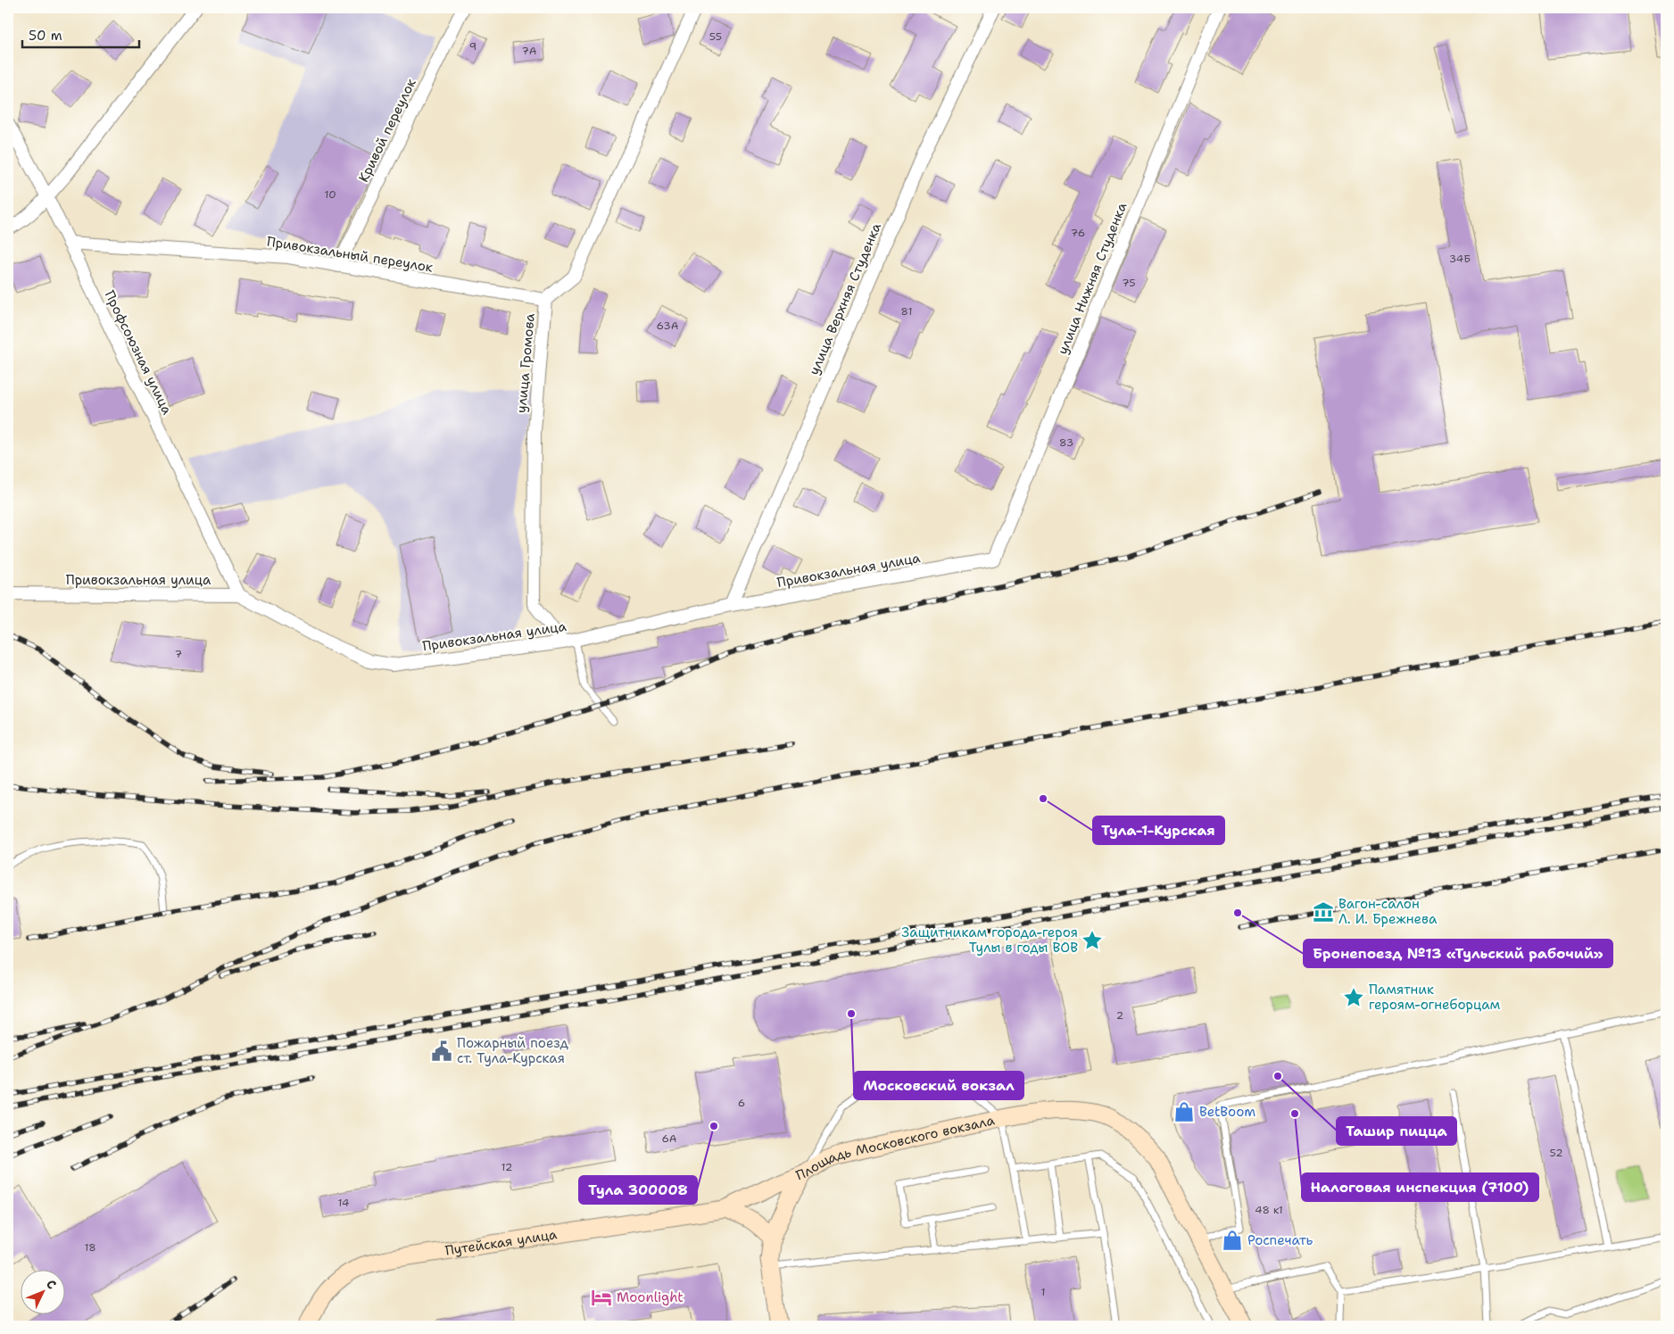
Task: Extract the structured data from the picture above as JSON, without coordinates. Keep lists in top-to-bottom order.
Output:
{
  "streets": {
    "street": [
      "Кривой переулок",
      "Привокзальный переулок",
      "улица Нижняя Cтуденкa",
      "улица Верхняя Cтуденка",
      "Профсоюзная улица",
      "улица Громова",
      "Привокзальная улица",
      "Площадь Московского вокзала",
      "Путейская улица"
    ]
  },
  "crossings": [
    ["Кривой переулок", "Привокзальный переулок"],
    ["Привокзальный переулок", "Профсоюзная улица"],
    ["Привокзальный переулок", "улица Громова"],
    ["улица Нижняя Cтуденкa", "Привокзальная улица"],
    ["улица Верхняя Cтуденка", "Привокзальная улица"],
    ["Профсоюзная улица", "Привокзальная улица"],
    ["улица Громова", "Привокзальная улица"]
  ],
  "places": {
    "other": [
      "Тула-1-Курская",
      "Бронепоезд №13 «Тульский рабочий»",
      "Московский вокзал",
      "Ташир пицца",
      "Налоговая инспекция (7100)",
      "Тула 300008"
    ],
    "museum": ["Вагон-салон Л. И. Брежнева"],
    "place": ["Защитникам города-героя Тулы в годы ВОВ", "Памятник героям-огнеборцам"],
    "public building": ["Пожарный поезд ст. Тула-Курская"],
    "shop": ["BetBoom", "Роспечать"],
    "hotel": ["Moonlight"]
  },
  "house_numbers": [
    "55",
    "9",
    "7А",
    "10",
    "76",
    "34Б",
    "75",
    "81",
    "63А",
    "83",
    "7",
    "2",
    "6",
    "6А",
    "52",
    "12",
    "14",
    "48 к1",
    "18",
    "1"
  ],
  "scale_bar": "50 m",
  "north": "top right"
}
